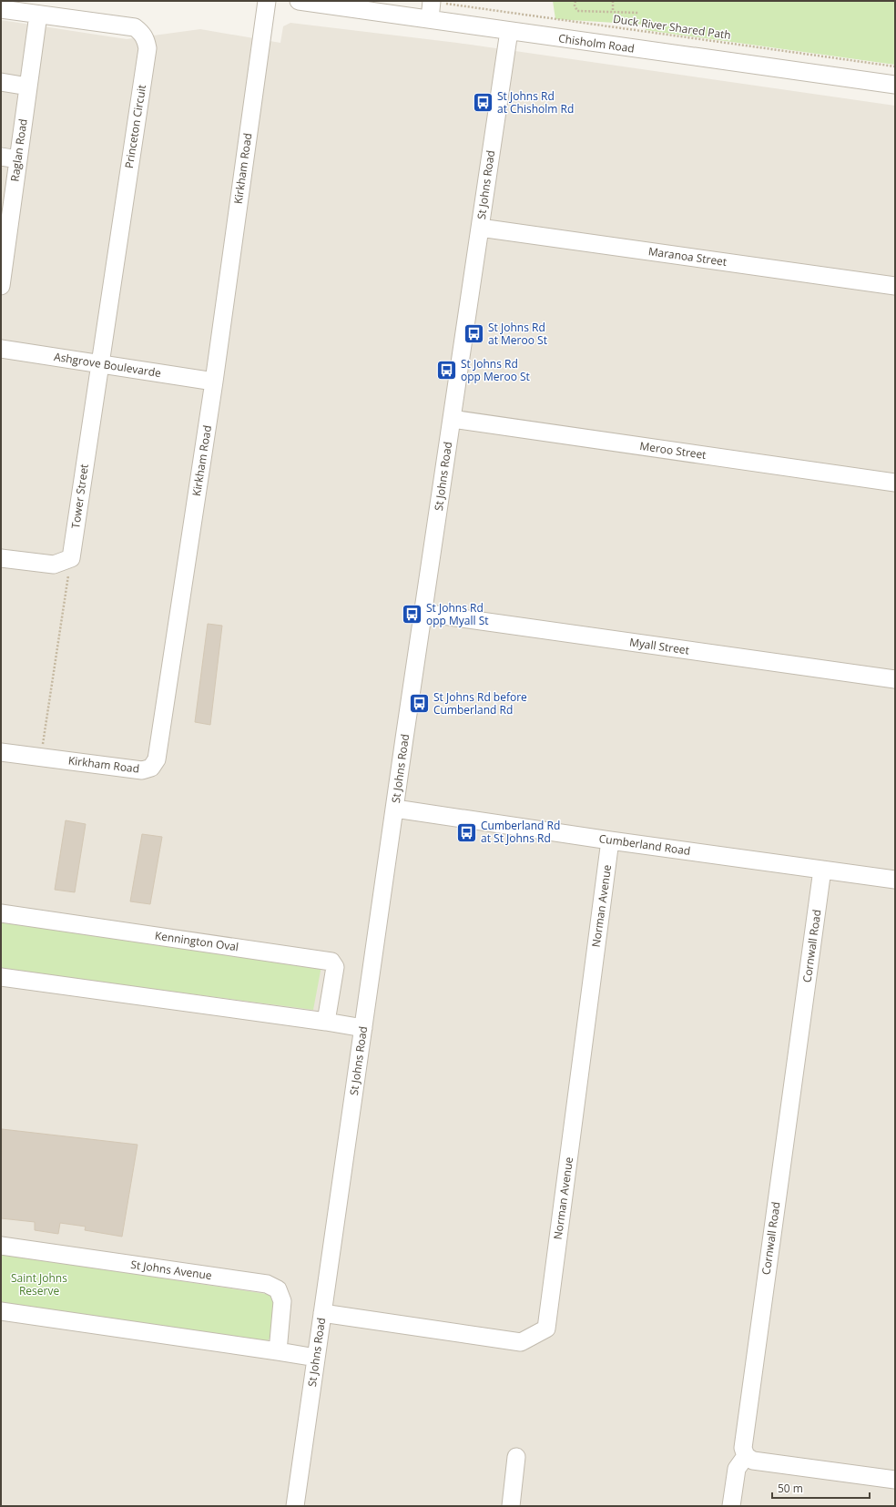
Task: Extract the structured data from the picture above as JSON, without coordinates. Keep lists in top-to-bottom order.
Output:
{
  "streets": {
    "street": [
      "Chisholm Road",
      "Princeton Circuit",
      "Raglan Road",
      "Kirkham Road",
      "St Johns Road",
      "Maranoa Street",
      "Ashgrove Boulevarde",
      "Meroo Street",
      "Tower Street",
      "Myall Street",
      "Cumberland Road",
      "Norman Avenue",
      "Kennington Oval",
      "Cornwall Road",
      "St Johns Avenue"
    ],
    "path": ["Duck River Shared Path"]
  },
  "crossings": [
    ["Chisholm Road", "St Johns Road"],
    ["Princeton Circuit", "Raglan Road"],
    ["Princeton Circuit", "Ashgrove Boulevarde"],
    ["Princeton Circuit", "Tower Street"],
    ["Kirkham Road", "Ashgrove Boulevarde"],
    ["St Johns Road", "Maranoa Street"],
    ["St Johns Road", "Meroo Street"],
    ["St Johns Road", "Myall Street"],
    ["St Johns Road", "Cumberland Road"],
    ["St Johns Road", "Norman Avenue"],
    ["Ashgrove Boulevarde", "Tower Street"],
    ["Cumberland Road", "Norman Avenue"],
    ["Cumberland Road", "Cornwall Road"]
  ],
  "parks": ["Saint Johns Reserve"],
  "places": {
    "bus stop": [
      "St Johns Rd at Chisholm Rd",
      "St Johns Rd at Meroo St",
      "St Johns Rd opp Meroo St",
      "St Johns Rd opp Myall St",
      "St Johns Rd before Cumberland Rd",
      "Cumberland Rd at St Johns Rd"
    ]
  },
  "scale_bar": "50 m"
}
